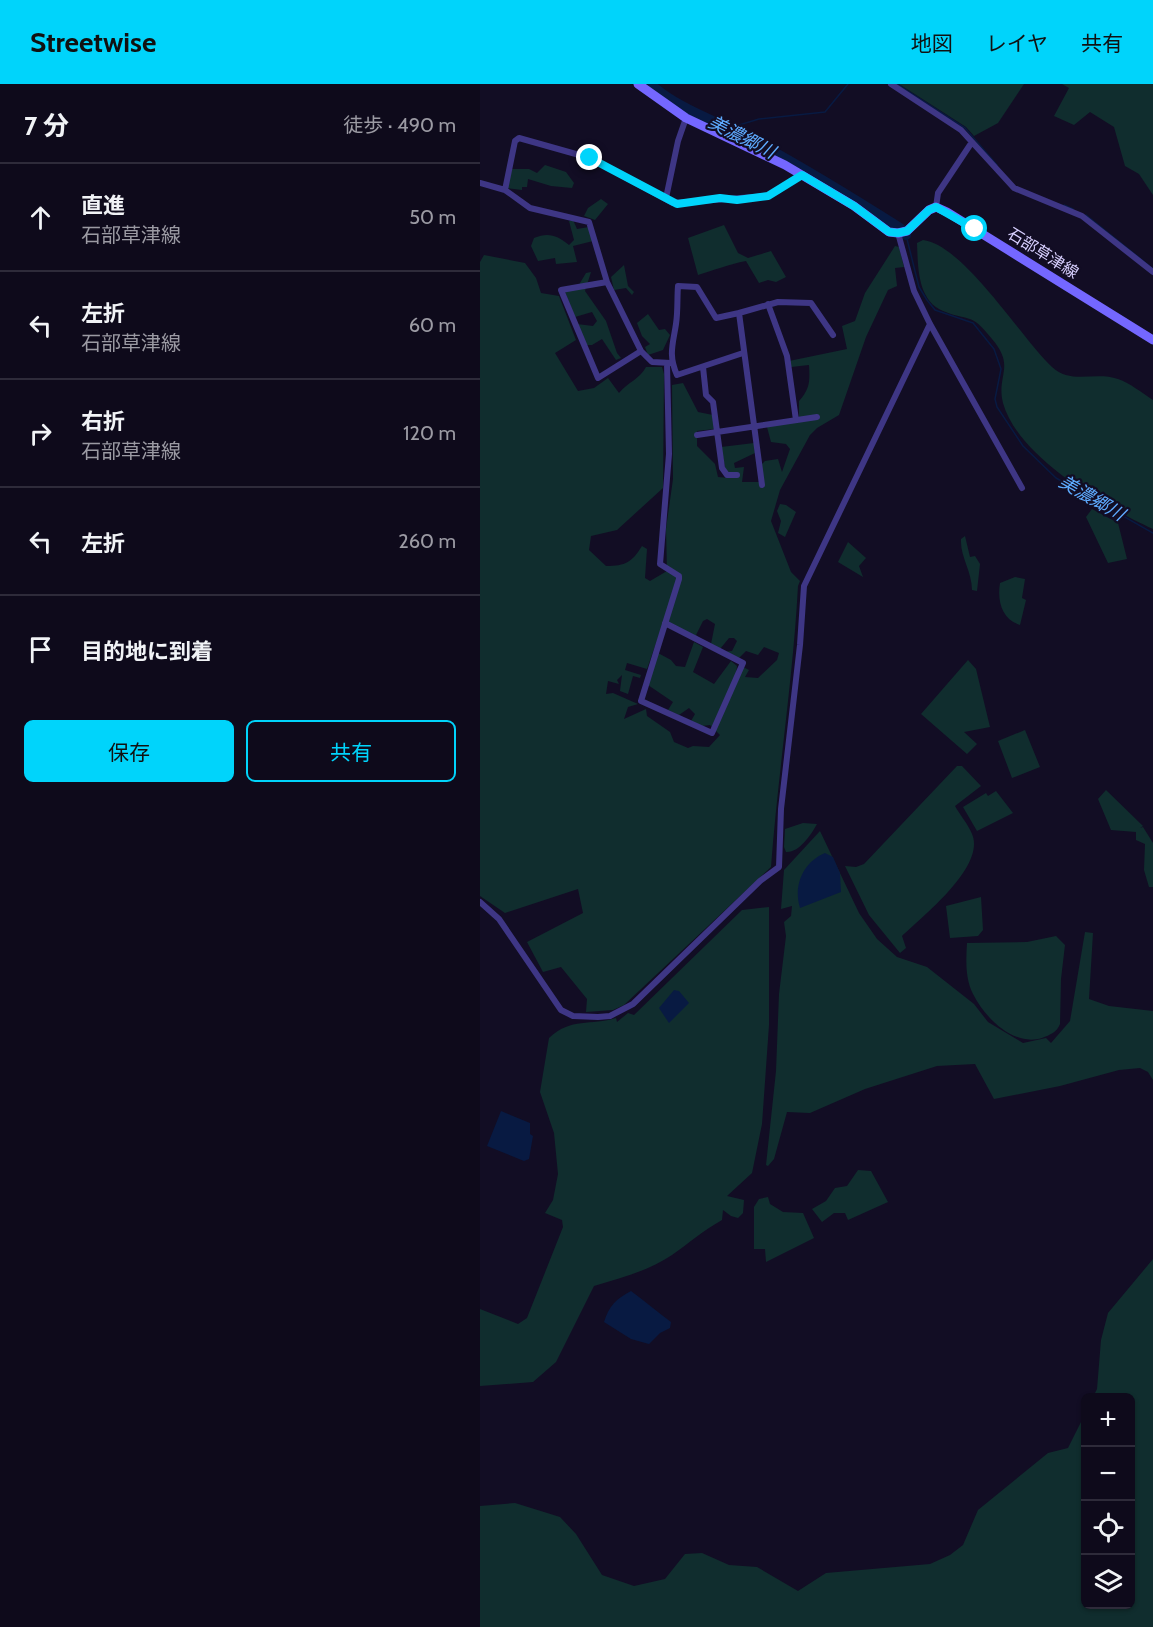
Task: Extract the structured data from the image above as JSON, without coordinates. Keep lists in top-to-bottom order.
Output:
{
  "streets": {
    "main road": ["石部草津線"]
  },
  "water": ["美濃郷川"],
  "page": {
    "header": "Streetwise",
    "nav": ["地図", "レイヤ", "共有"],
    "heading": ["7 分", "徒歩 · 490 m"],
    "list": [
      ["直進", "石部草津線", "50 m"],
      ["左折", "石部草津線", "60 m"],
      ["右折", "石部草津線", "120 m"],
      ["左折", "260 m"],
      "目的地に到着"
    ],
    "buttons": ["保存", "共有"],
    "map_buttons": ["+", "−"]
  }
}
